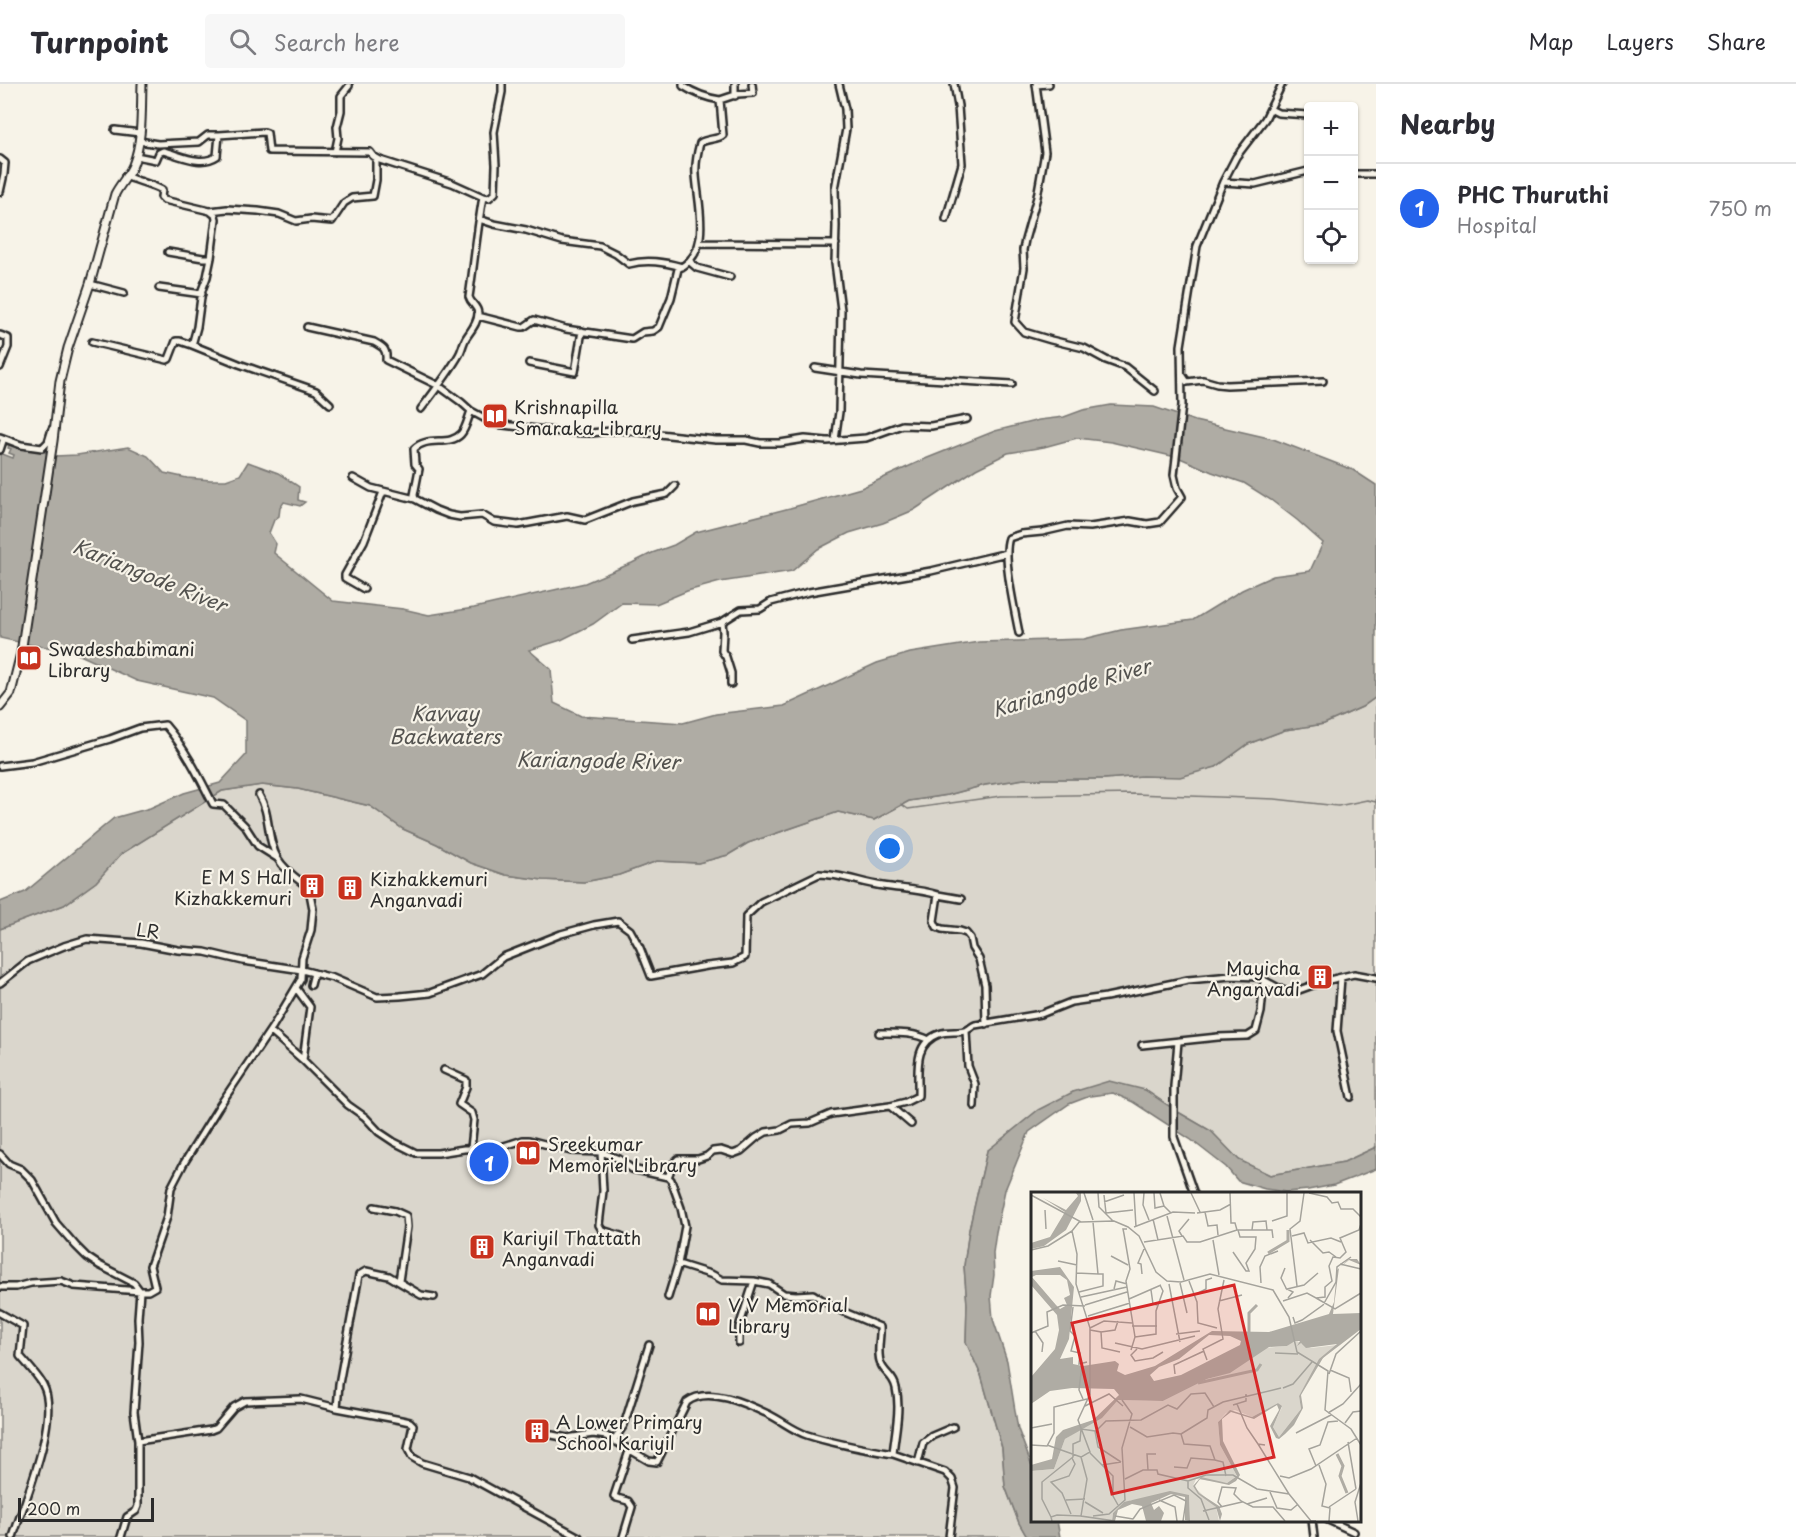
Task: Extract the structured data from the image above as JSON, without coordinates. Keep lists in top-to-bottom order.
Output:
{
  "streets": {
    "street": ["LR"]
  },
  "water": ["Kariangode River", "Kavvay Backwaters"],
  "places": {
    "library": [
      "Krishnapilla Smaraka Library",
      "Swadeshabimani Library",
      "Sreekumar Memoriel Library",
      "V V Memorial Library"
    ],
    "building": [
      "E M S Hall Kizhakkemuri",
      "Kizhakkemuri Anganvadi",
      "Mayicha Anganvadi",
      "Kariyil Thattath Anganvadi",
      "A Lower Primary School Kariyil"
    ]
  },
  "scale_bar": "200 m",
  "page": {
    "header": "Turnpoint",
    "search": "Search here",
    "nav": ["Map", "Layers", "Share"],
    "heading": "Nearby",
    "map_buttons": ["+", "−"],
    "list": [
      {
        "mark": "1",
        "name": "PHC Thuruthi",
        "note": "Hospital",
        "value": "750 m"
      }
    ],
    "pins": "1",
    "scale": "200 m"
  }
}
